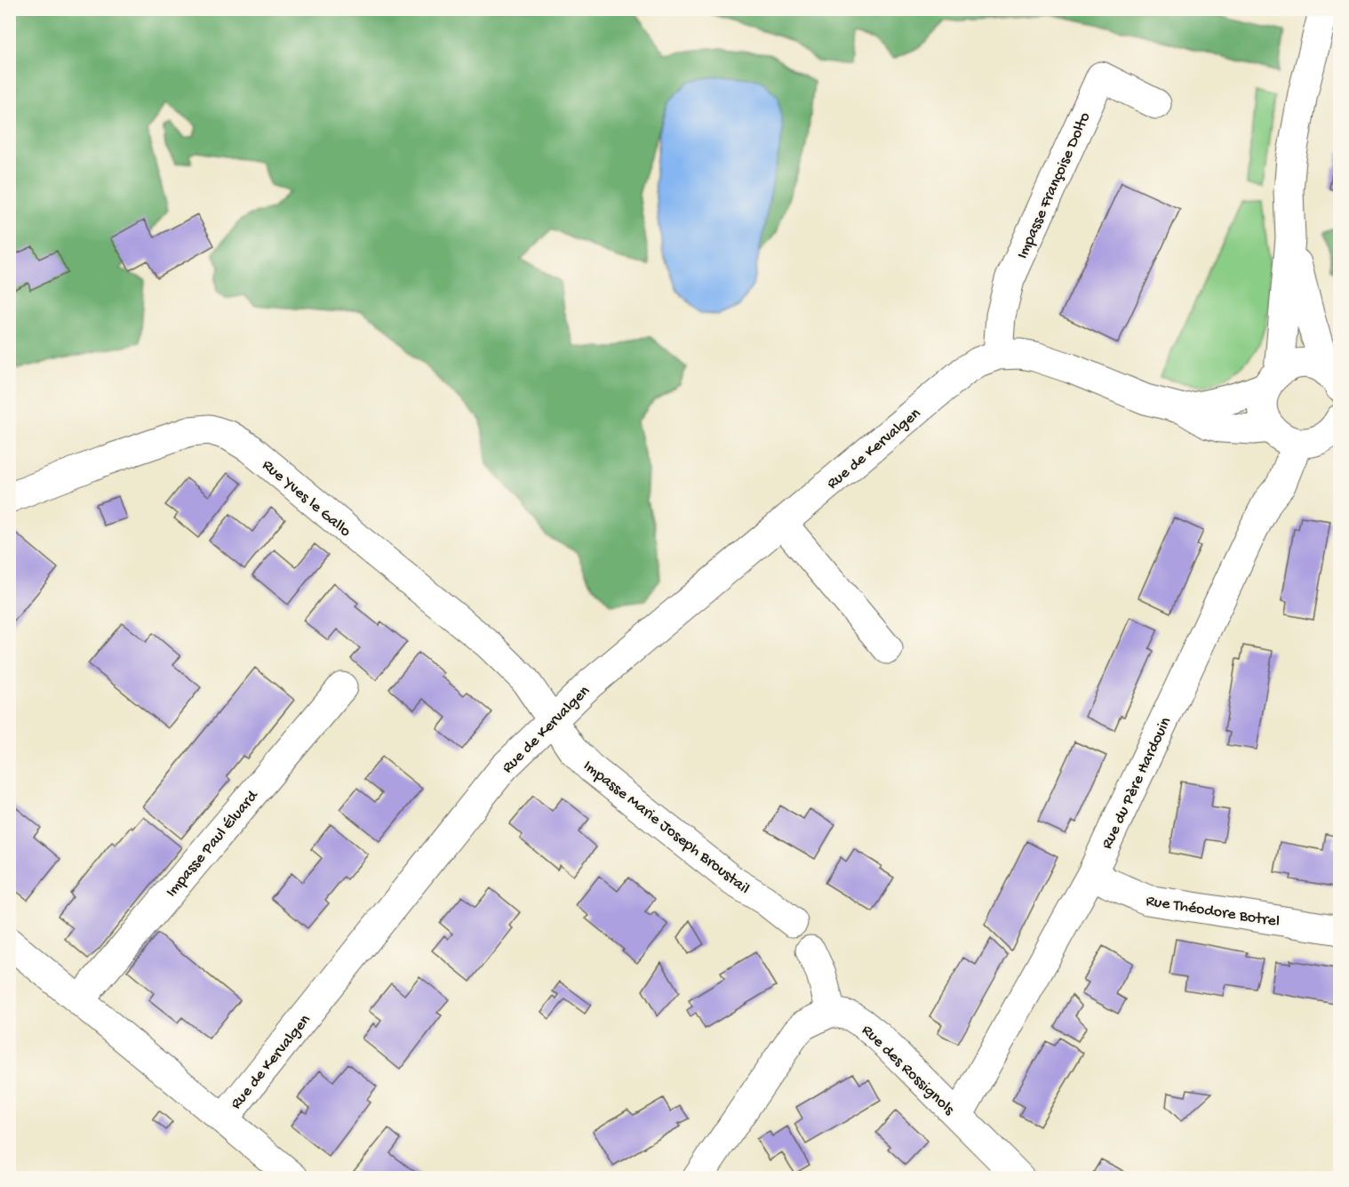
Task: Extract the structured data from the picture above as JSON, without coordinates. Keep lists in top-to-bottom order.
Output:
{
  "streets": {
    "street": [
      "Impasse Françoise Dolto",
      "Rue de Kervalgen",
      "Rue Yves le Gallo",
      "Rue du Père Hardouin",
      "Impasse Marie Joseph Broustail",
      "Impasse Paul Éluard",
      "Rue Théodore Botrel",
      "Rue des Rossignols"
    ]
  },
  "crossings": [
    ["Impasse Françoise Dolto", "Rue de Kervalgen"],
    ["Rue de Kervalgen", "Rue Yves le Gallo"],
    ["Rue de Kervalgen", "Impasse Marie Joseph Broustail"],
    ["Rue de Kervalgen", "Impasse Paul Éluard"],
    ["Rue Yves le Gallo", "Impasse Marie Joseph Broustail"],
    ["Rue du Père Hardouin", "Rue Théodore Botrel"],
    ["Rue du Père Hardouin", "Rue des Rossignols"]
  ]
}
